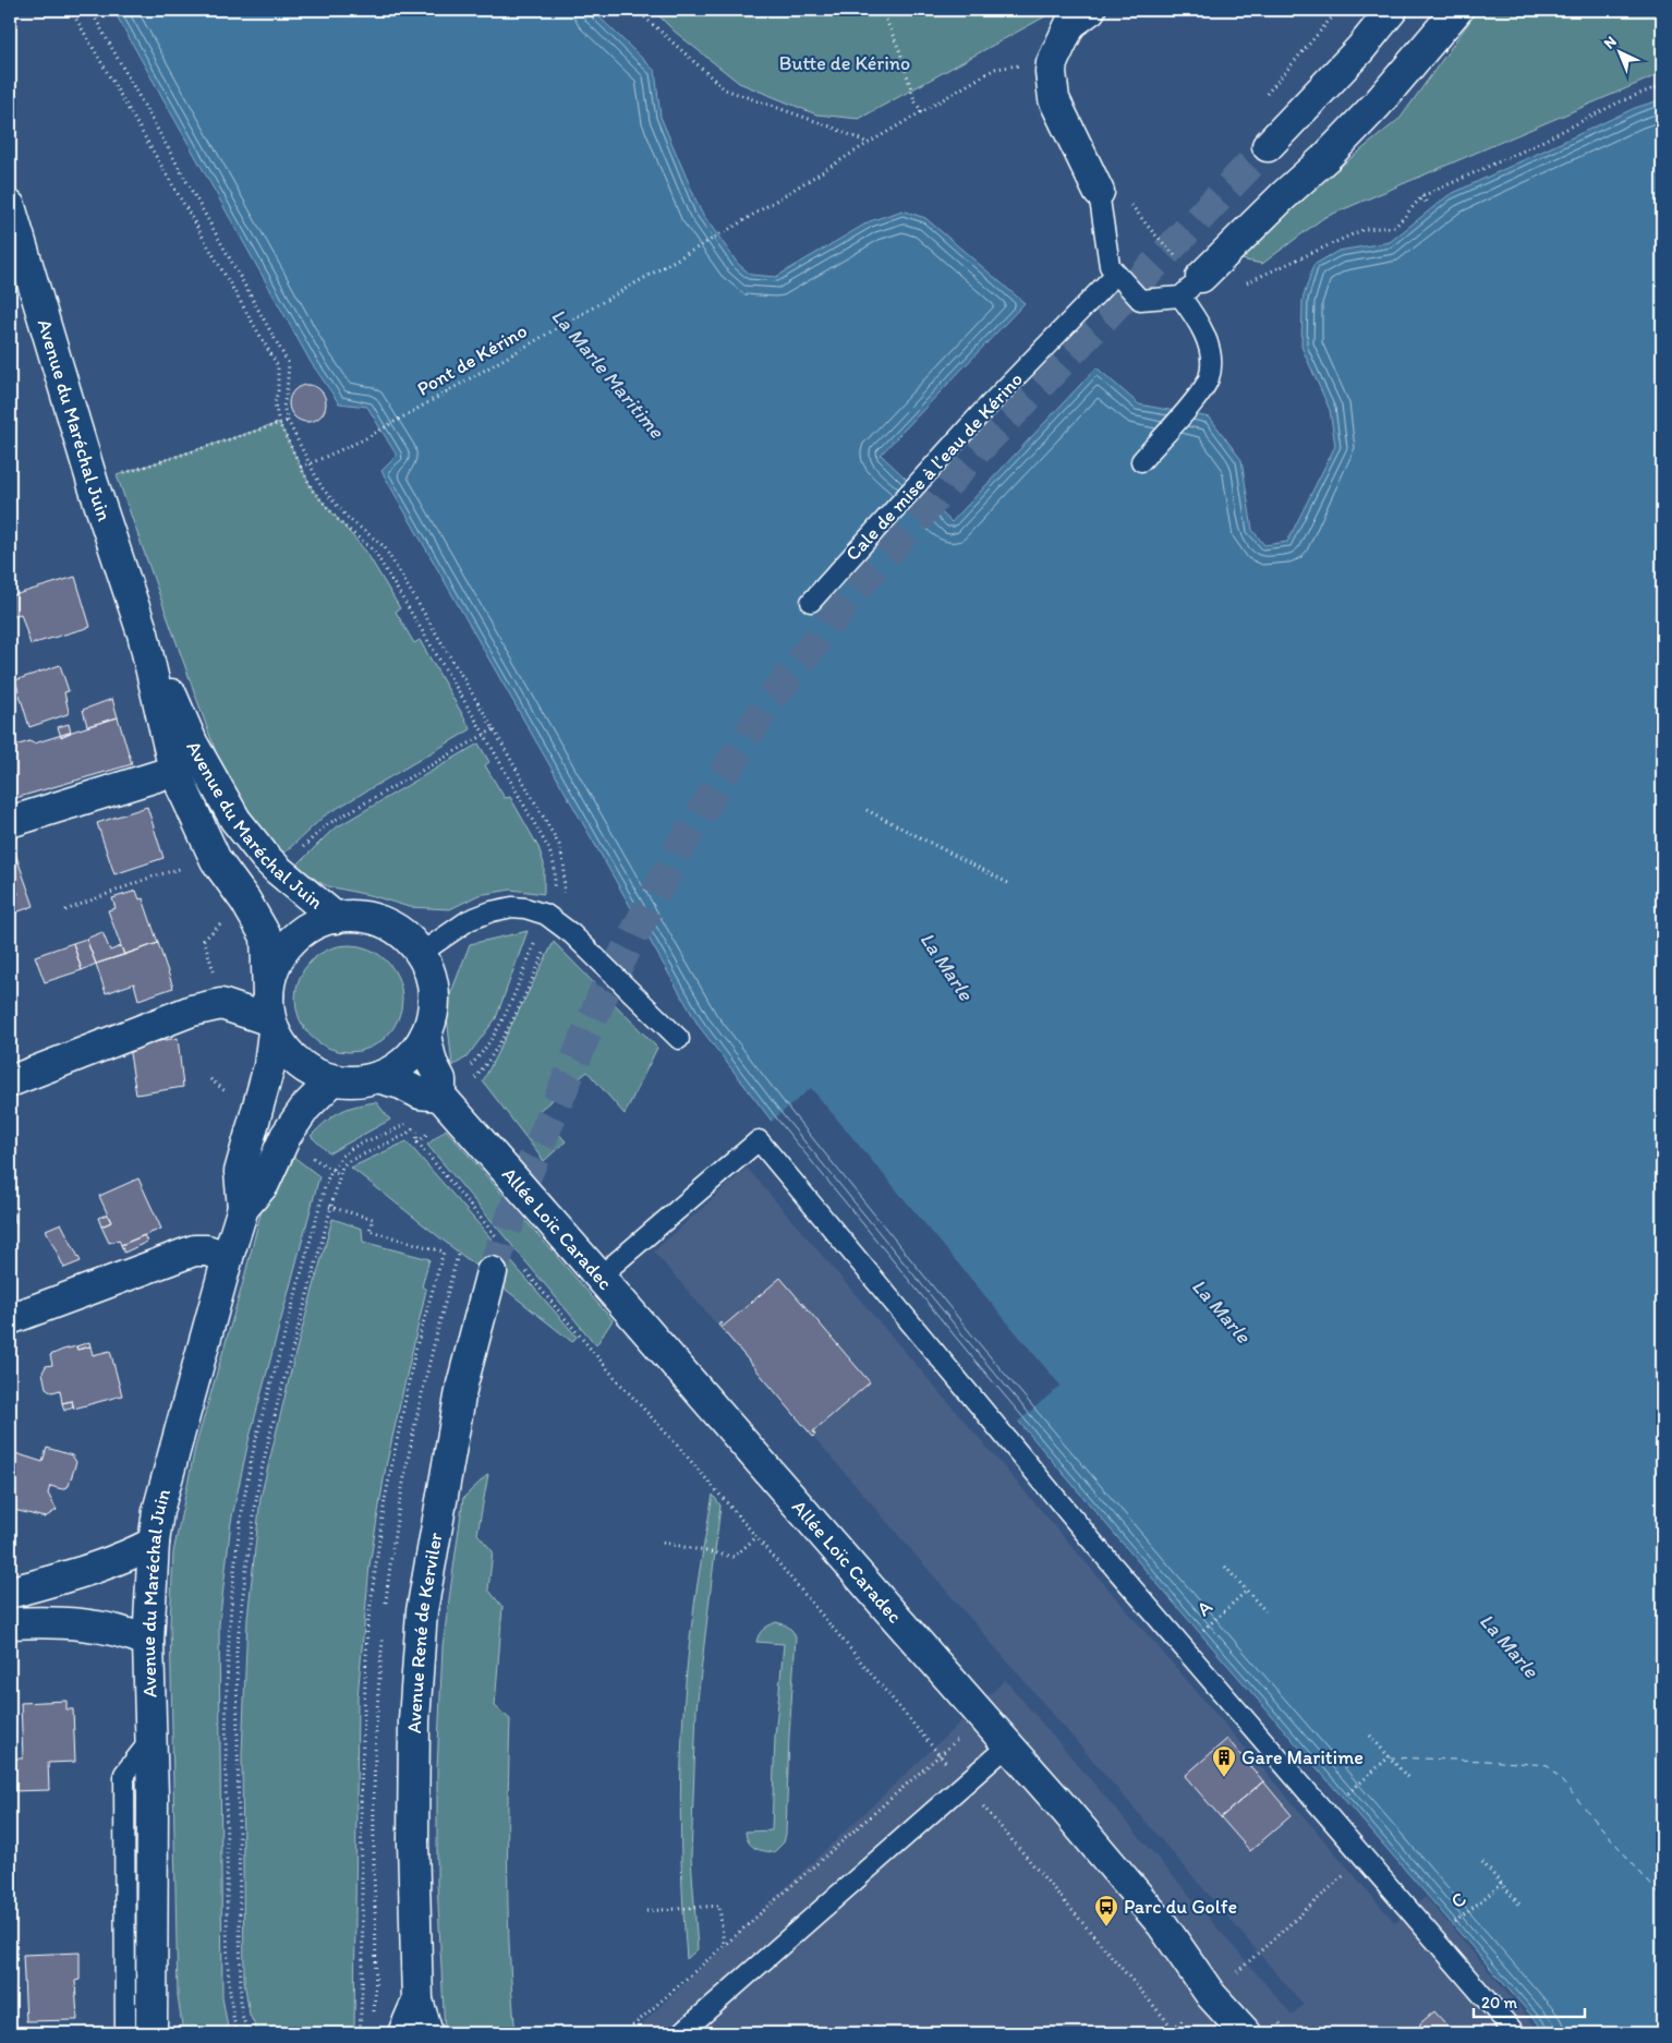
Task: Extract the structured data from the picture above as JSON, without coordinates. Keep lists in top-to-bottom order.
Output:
{
  "streets": {
    "main road": ["Avenue du Maréchal Juin", "Allée Loïc Caradec", "Avenue René de Kerviler"],
    "lane": ["Cale de mise à l’eau de Kérino"],
    "path": ["Pont de Kérino", "A", "C"]
  },
  "water": ["La Marle Maritime", "La Marle"],
  "parks": ["Butte de Kérino"],
  "places": {
    "building": ["Gare Maritime"],
    "bus stop": ["Parc du Golfe"]
  },
  "scale_bar": "20 m",
  "north": "top left"
}
